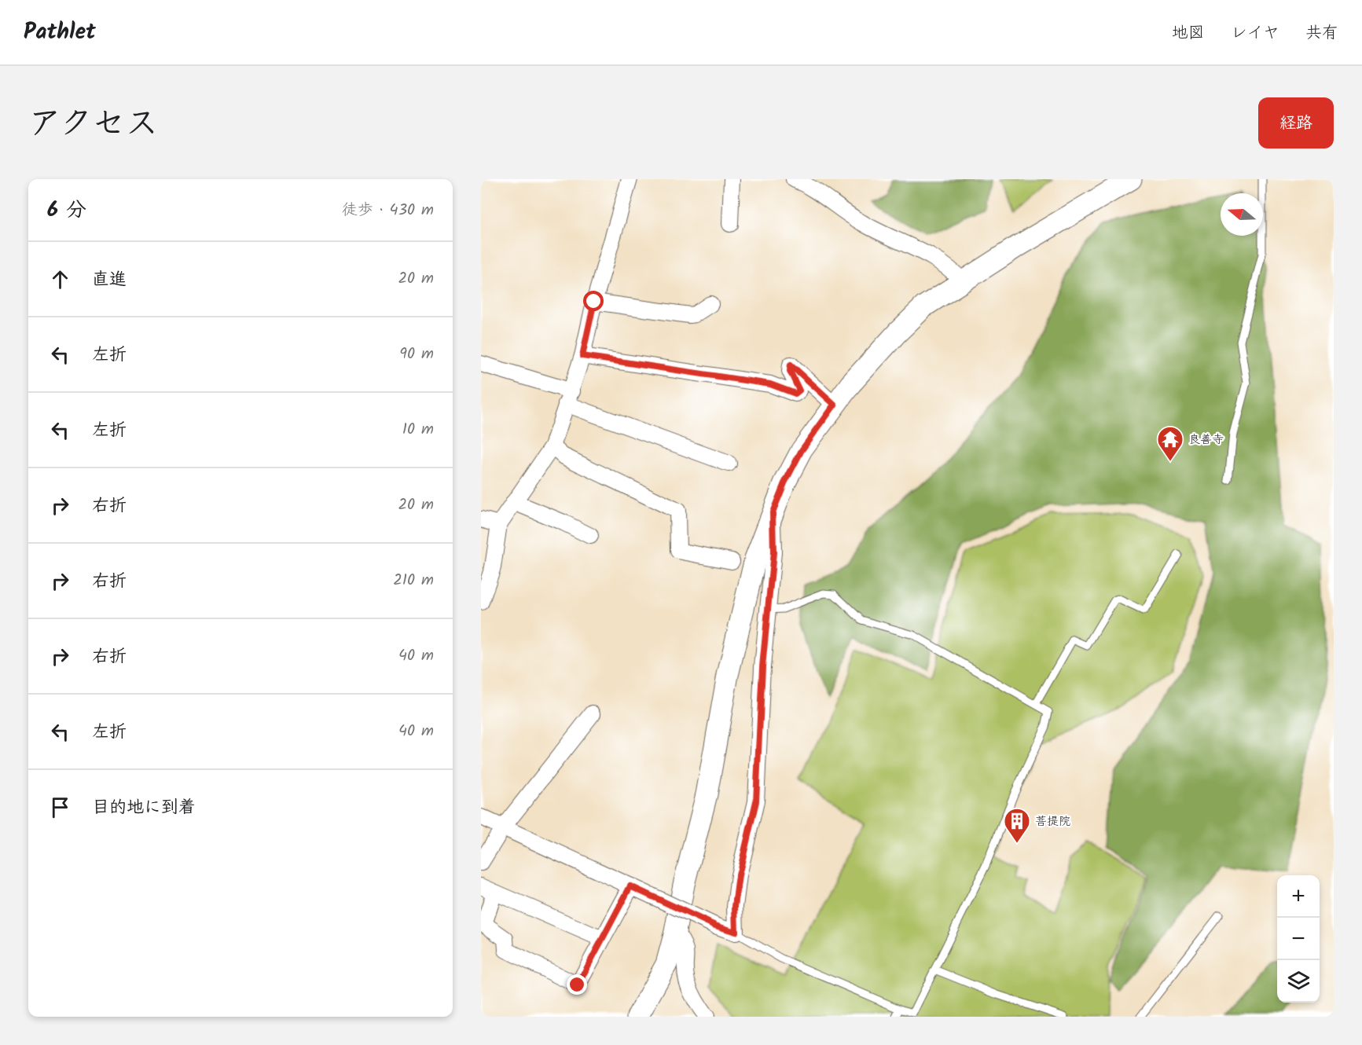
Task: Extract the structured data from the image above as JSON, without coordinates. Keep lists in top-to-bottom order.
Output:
{
  "places": {
    "temple": ["良善寺"],
    "building": ["菩提院"]
  },
  "north": "left",
  "page": {
    "header": "Pathlet",
    "nav": ["地図", "レイヤ", "共有"],
    "title": "アクセス",
    "buttons": "経路",
    "heading": ["6 分", "徒歩 · 430 m"],
    "list": [
      ["直進", "20 m"],
      ["左折", "90 m"],
      ["左折", "10 m"],
      ["右折", "20 m"],
      ["右折", "210 m"],
      ["右折", "40 m"],
      ["左折", "40 m"],
      "目的地に到着"
    ],
    "map_buttons": ["+", "−"]
  }
}
